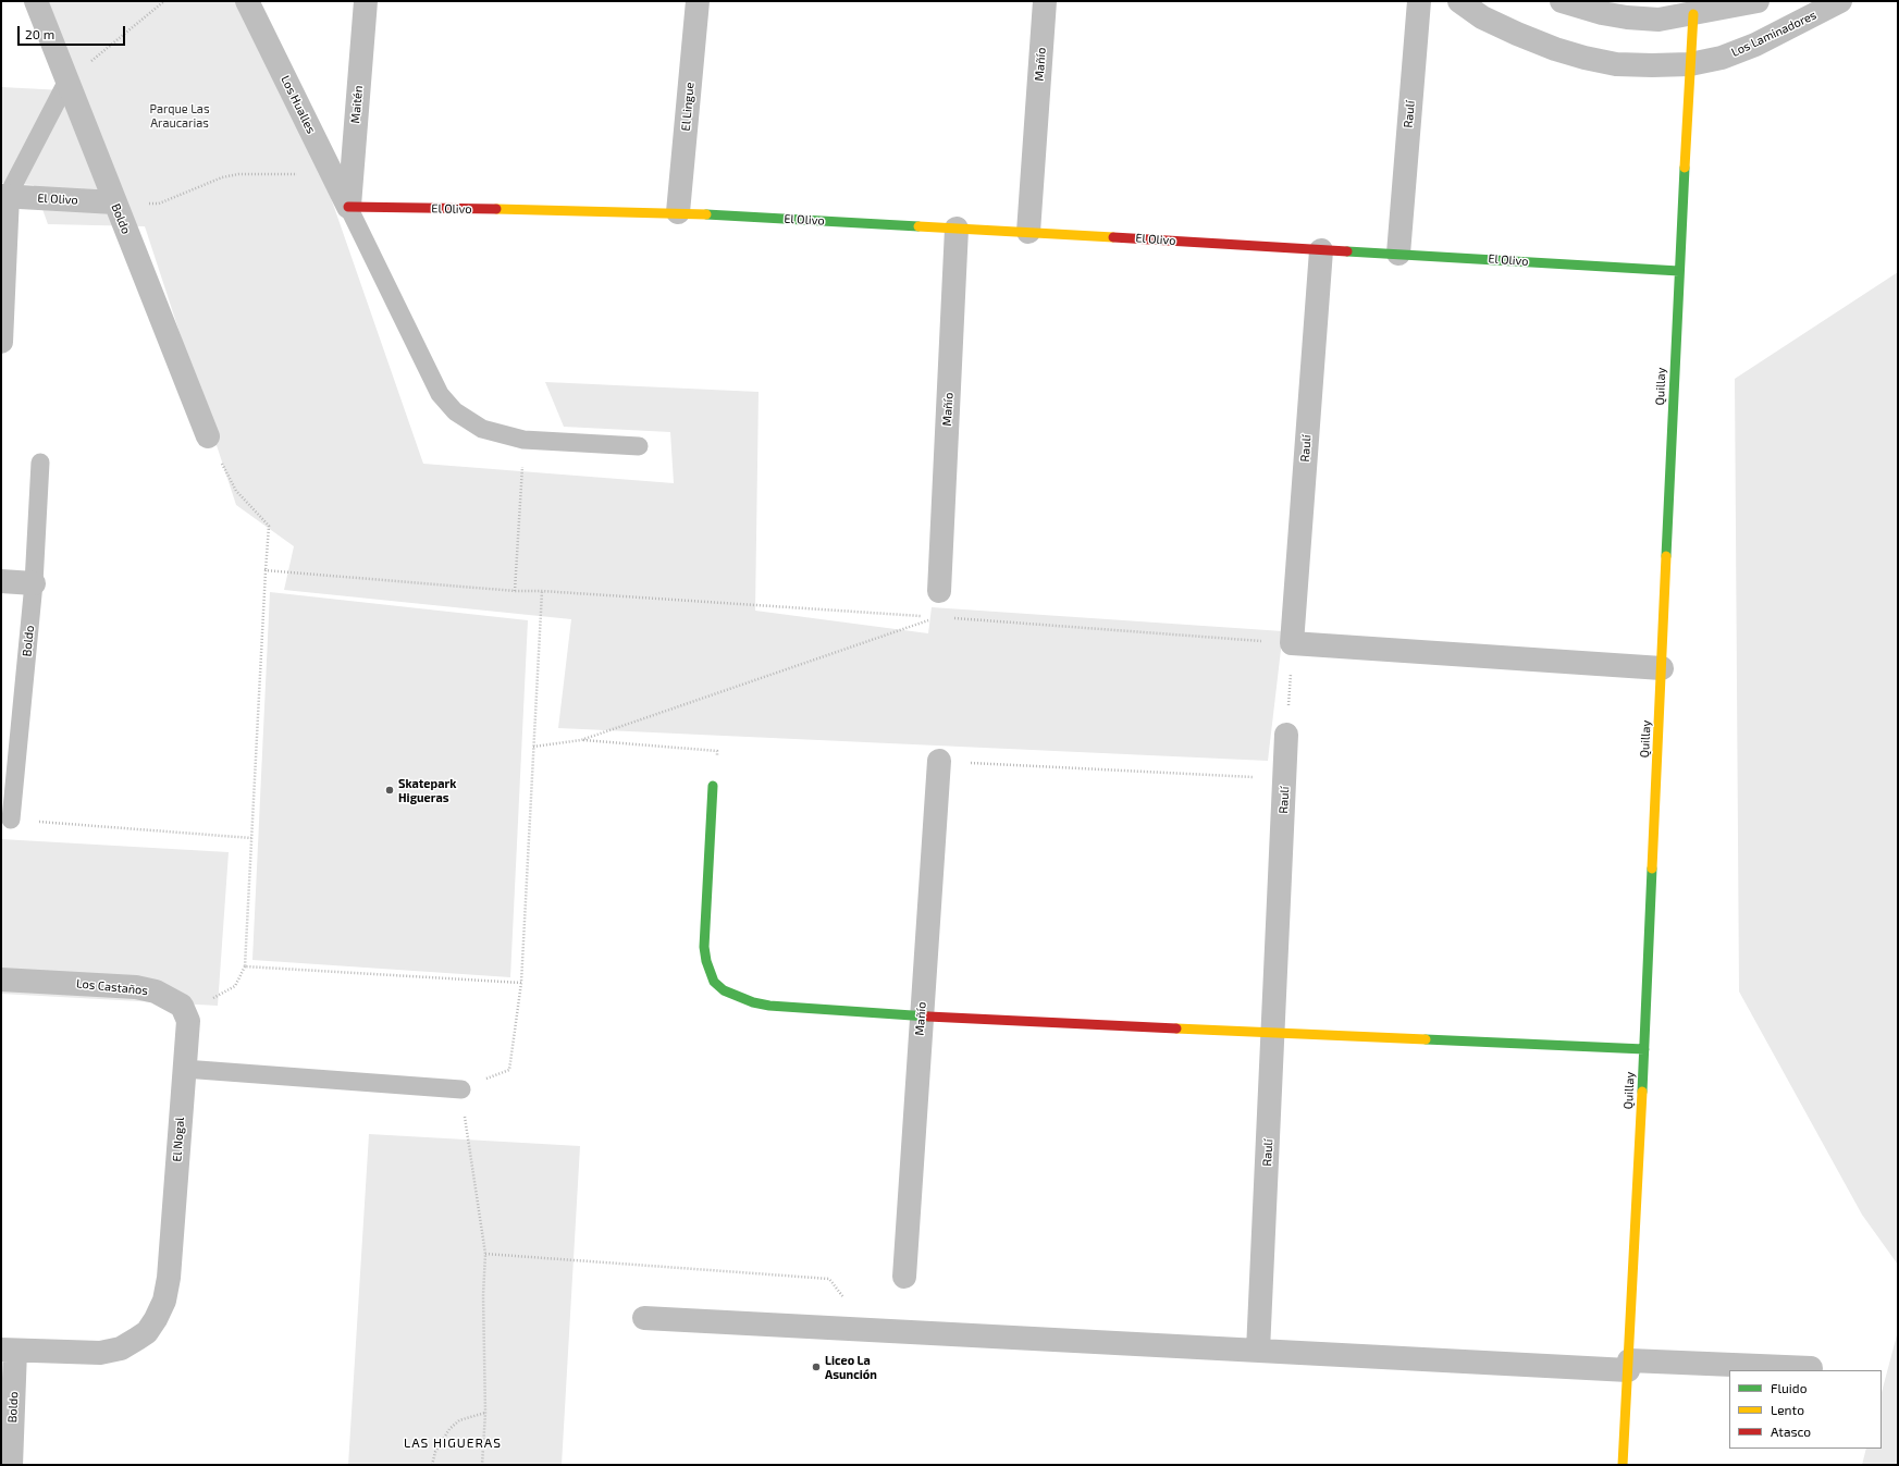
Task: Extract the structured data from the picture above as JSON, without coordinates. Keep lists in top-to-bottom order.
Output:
{
  "streets": {
    "street": [
      "Los Laminadores",
      "Mañío",
      "Los Hualles",
      "Maitén",
      "El Lingue",
      "Raulí",
      "El Olivo",
      "Boldo",
      "Quillay",
      "Los Castaños",
      "El Nogal"
    ]
  },
  "crossings": [
    ["Los Laminadores", "Quillay"],
    ["Mañío", "El Olivo"],
    ["Los Hualles", "Maitén"],
    ["Los Hualles", "El Olivo"],
    ["Maitén", "El Olivo"],
    ["El Lingue", "El Olivo"],
    ["Raulí", "El Olivo"],
    ["El Olivo", "Boldo"],
    ["El Olivo", "Quillay"],
    ["Boldo", "El Nogal"]
  ],
  "districts": ["LAS HIGUERAS"],
  "parks": ["Parque Las Araucarias"],
  "places": ["Skatepark Higueras", "Liceo La Asunción"],
  "legend": ["Fluido", "Lento", "Atasco"],
  "scale_bar": "20 m"
}
